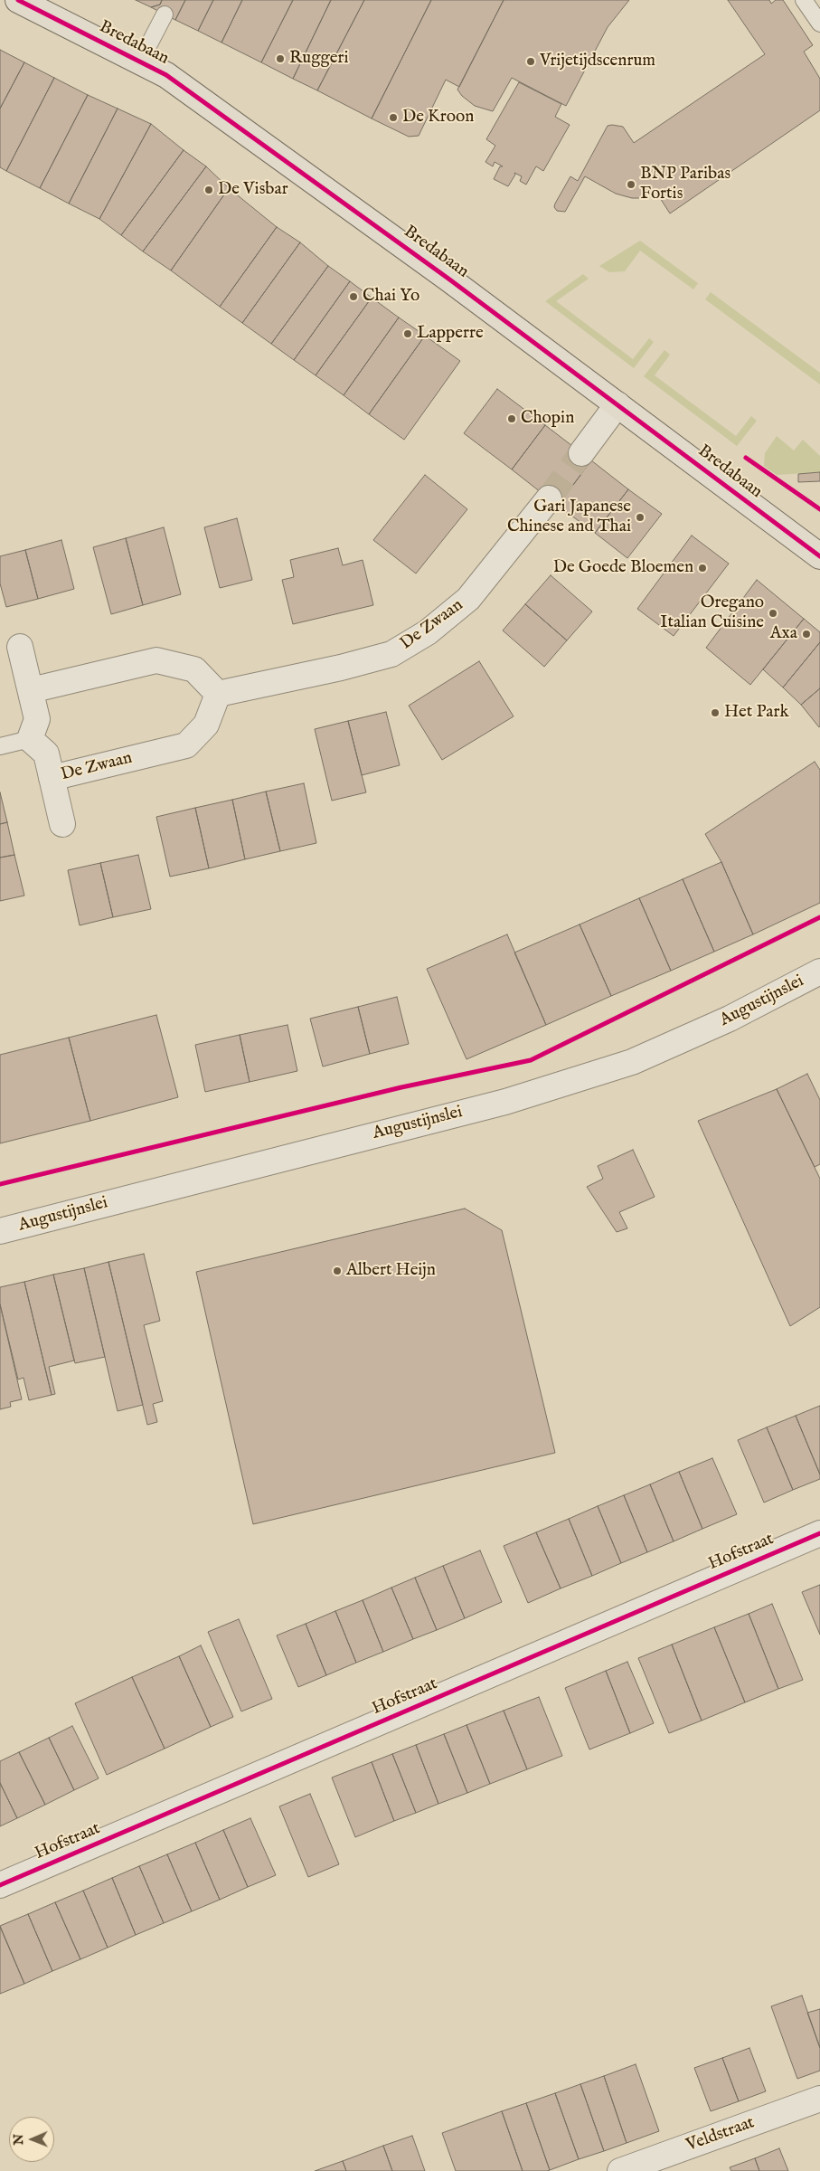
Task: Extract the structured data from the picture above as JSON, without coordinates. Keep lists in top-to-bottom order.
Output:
{
  "streets": {
    "main road": ["Bredabaan"],
    "street": [
      "De Zwaan",
      "Augustijnslei",
      "Hofstraat",
      "Veldstraat"
    ]
  },
  "places": [
    "Ruggeri",
    "Vrijetijdscenrum",
    "De Kroon",
    "BNP Paribas Fortis",
    "De Visbar",
    "Chai Yo",
    "Lapperre",
    "Chopin",
    "Gari Japanese Chinese and Thai",
    "De Goede Bloemen",
    "Oregano Italian Cuisine",
    "Axa",
    "Het Park",
    "Albert Heijn"
  ],
  "north": "left"
}
